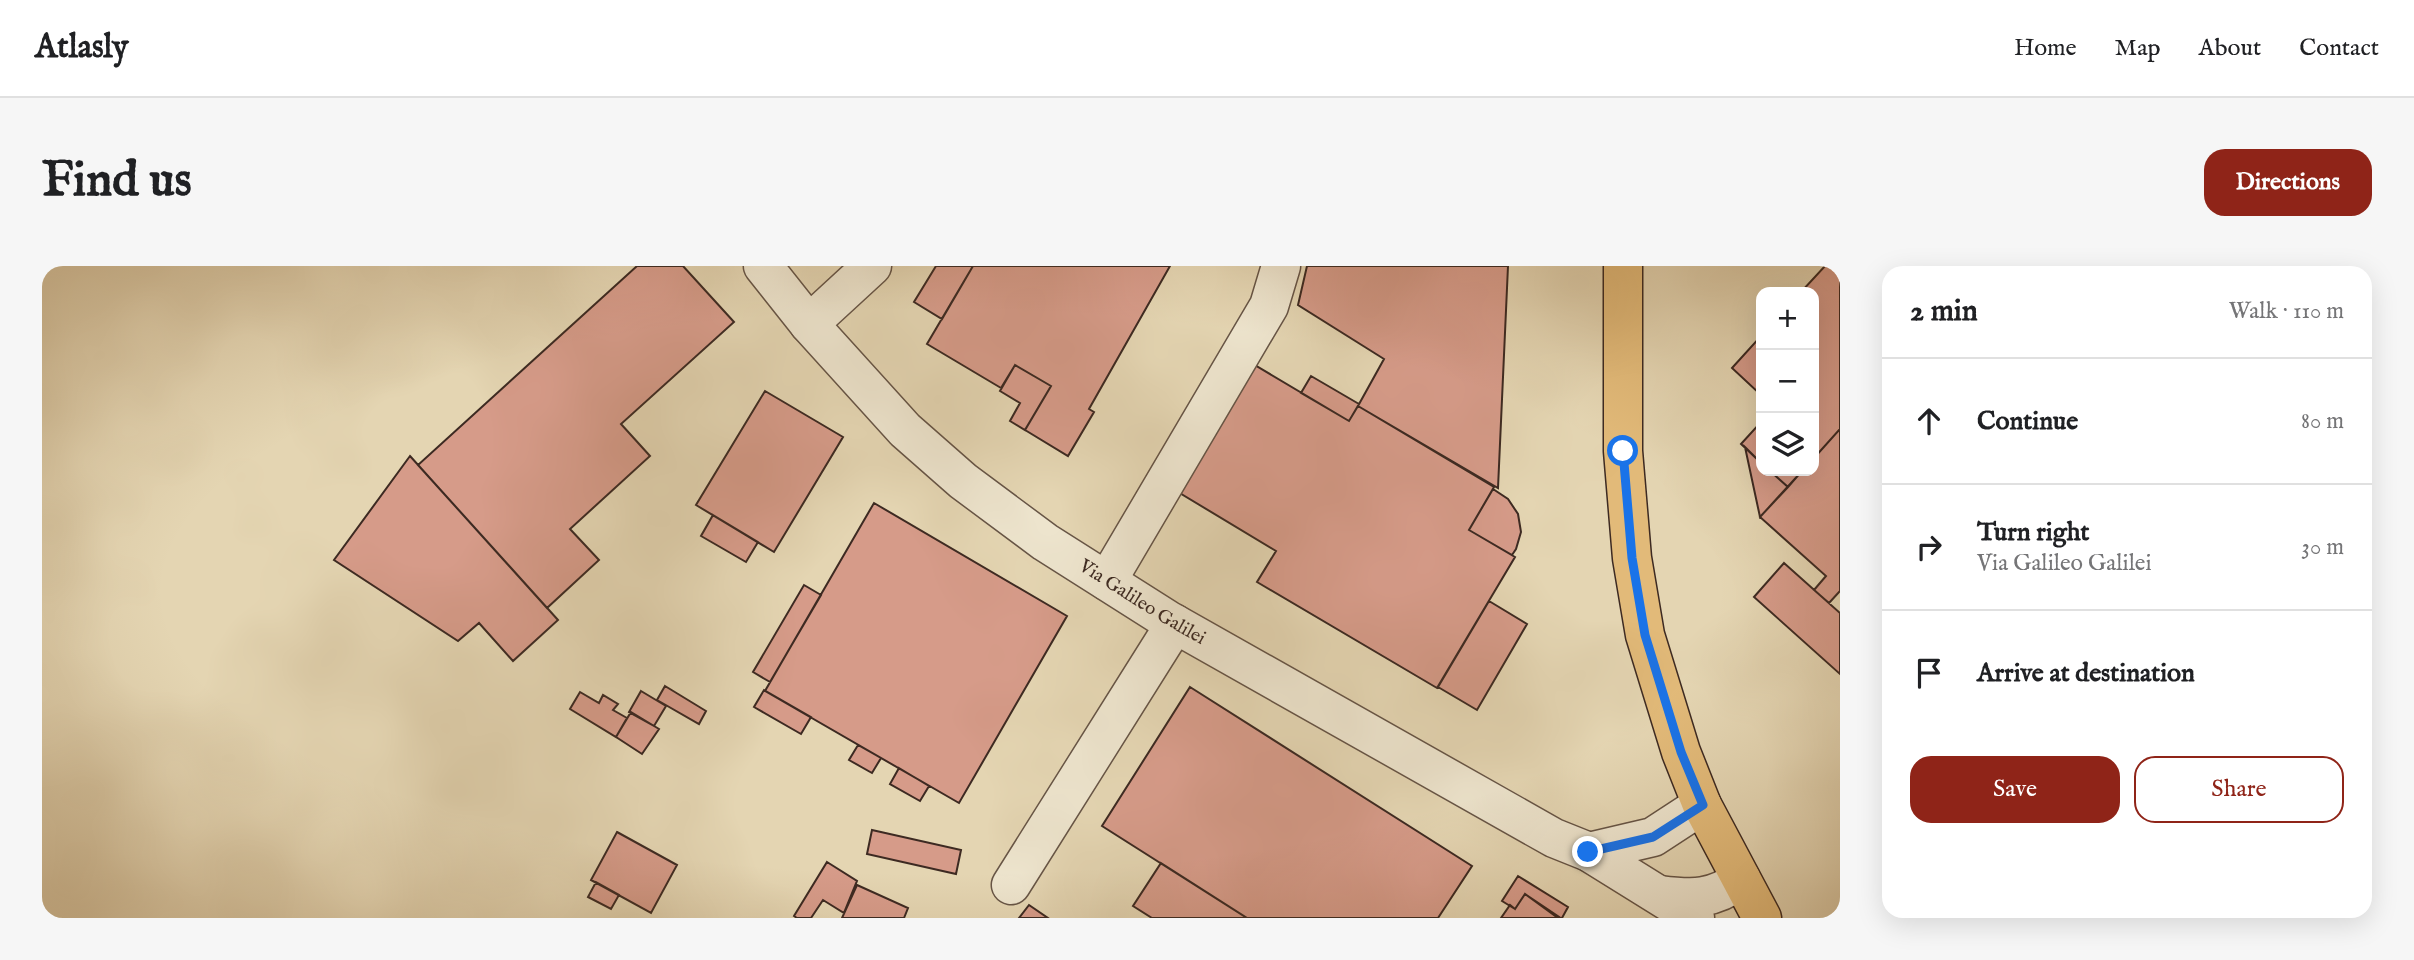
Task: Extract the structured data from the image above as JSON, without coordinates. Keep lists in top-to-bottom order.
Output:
{
  "streets": {
    "street": ["Via Galileo Galilei"]
  },
  "page": {
    "header": "Atlasly",
    "nav": [
      "Home",
      "Map",
      "About",
      "Contact"
    ],
    "buttons": [
      "Directions",
      ["Save", "Share"]
    ],
    "title": "Find us",
    "heading": ["2 min", "Walk · 110 m"],
    "map_buttons": ["+", "−"],
    "list": [
      ["Continue", "80 m"],
      ["Turn right", "Via Galileo Galilei", "30 m"],
      "Arrive at destination"
    ]
  }
}
